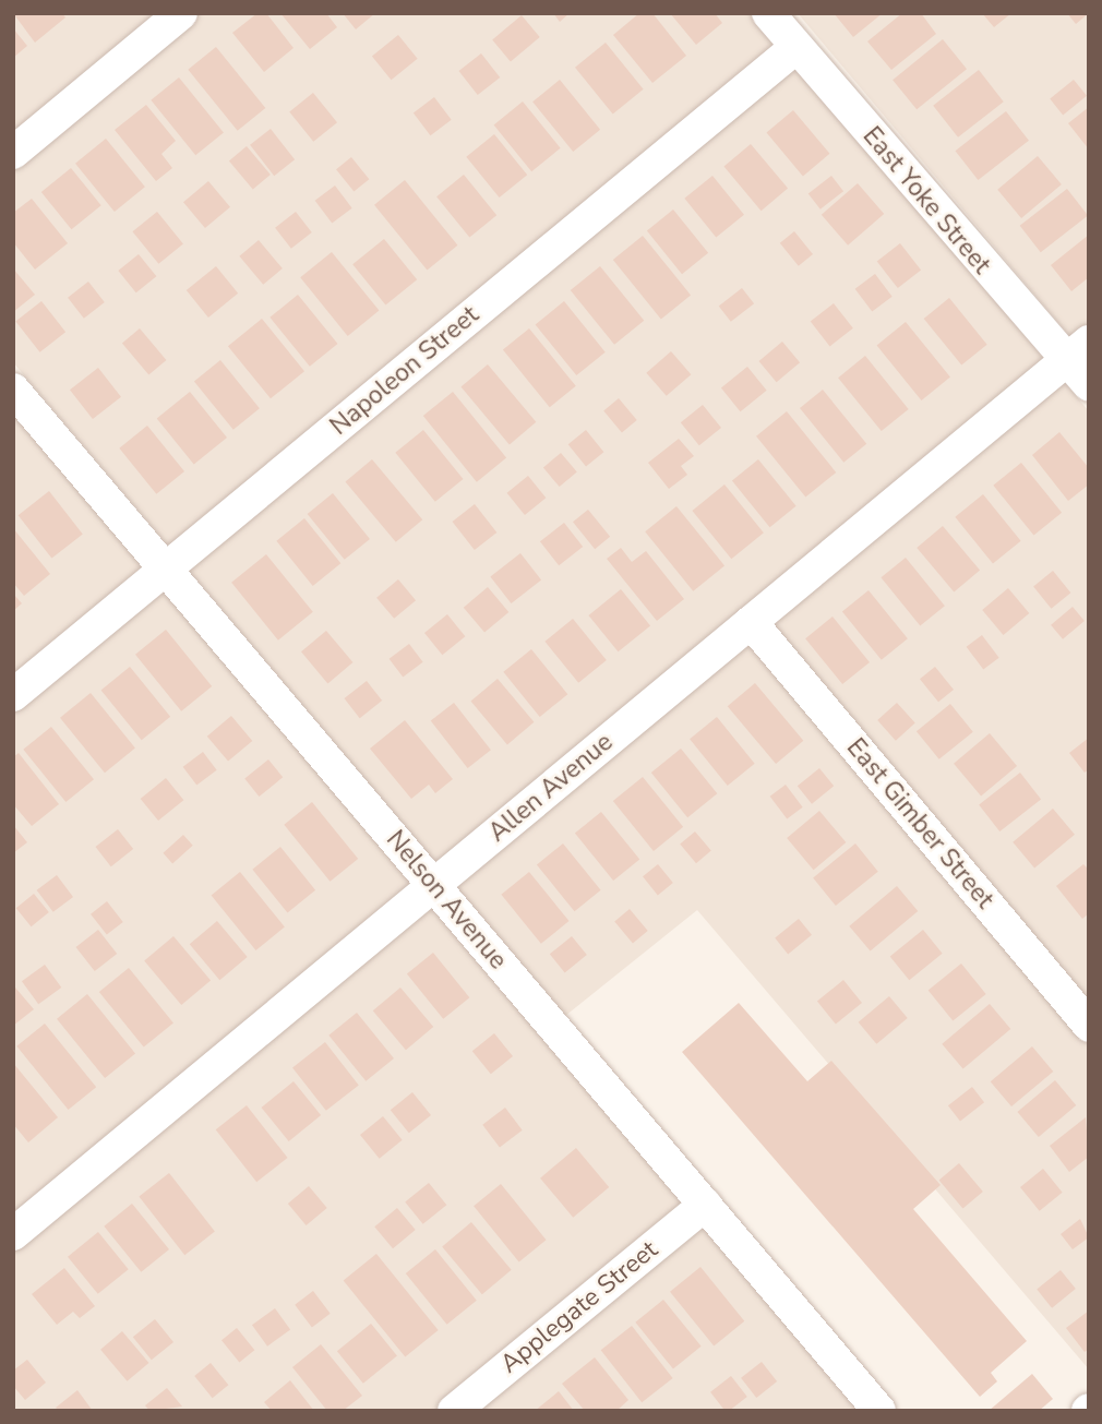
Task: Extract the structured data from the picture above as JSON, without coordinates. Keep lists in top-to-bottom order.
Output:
{
  "streets": {
    "street": [
      "East Yoke Street",
      "Napoleon Street",
      "Allen Avenue",
      "East Gimber Street",
      "Nelson Avenue",
      "Applegate Street"
    ]
  },
  "crossings": [
    ["East Yoke Street", "Napoleon Street"],
    ["East Yoke Street", "Allen Avenue"],
    ["Napoleon Street", "Nelson Avenue"],
    ["Allen Avenue", "East Gimber Street"],
    ["Allen Avenue", "Nelson Avenue"],
    ["Nelson Avenue", "Applegate Street"]
  ]
}
